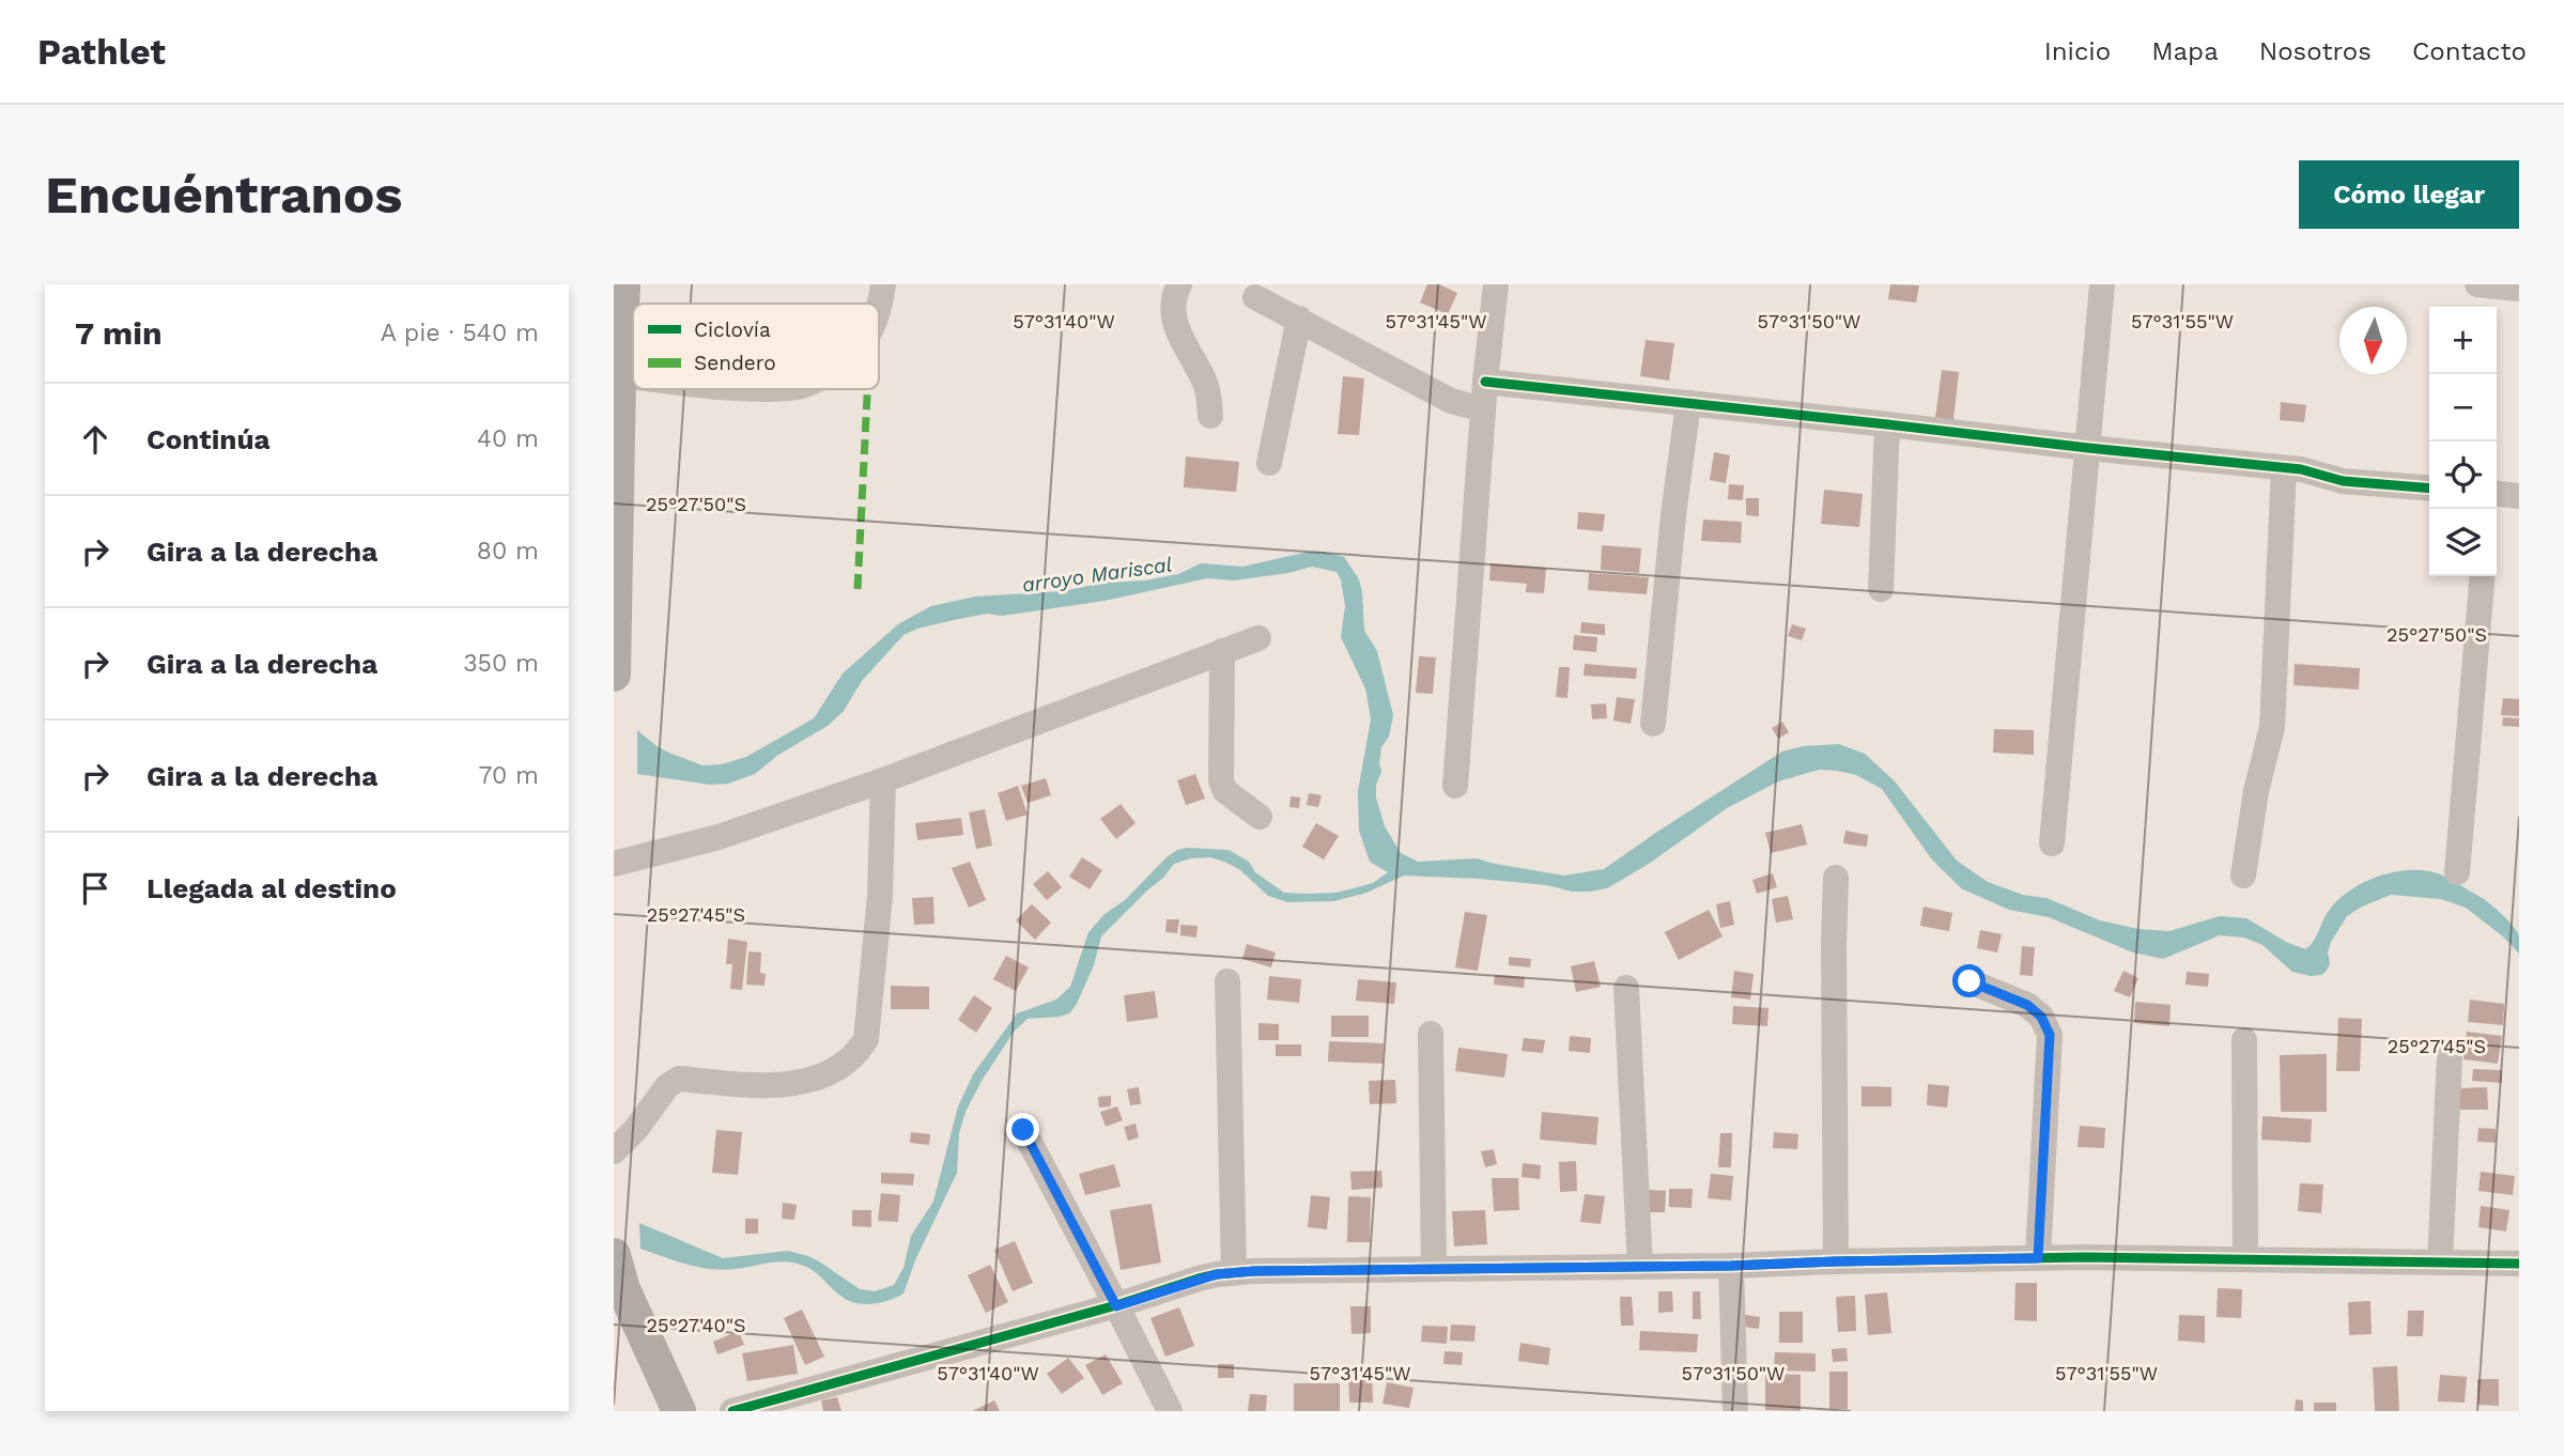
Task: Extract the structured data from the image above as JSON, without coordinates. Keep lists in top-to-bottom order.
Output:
{
  "water": ["arroyo Mariscal"],
  "legend": ["Ciclovía", "Sendero"],
  "north": "bottom",
  "page": {
    "header": "Pathlet",
    "nav": [
      "Inicio",
      "Mapa",
      "Nosotros",
      "Contacto"
    ],
    "buttons": "Cómo llegar",
    "title": "Encuéntranos",
    "heading": ["7 min", "A pie · 540 m"],
    "map_buttons": ["+", "−"],
    "list": [
      ["Continúa", "40 m"],
      ["Gira a la derecha", "80 m"],
      ["Gira a la derecha", "350 m"],
      ["Gira a la derecha", "70 m"],
      "Llegada al destino"
    ]
  },
  "coordinates": [
    "57°31'40\"W",
    "57°31'45\"W",
    "57°31'50\"W",
    "57°31'55\"W",
    "25°27'50\"S",
    "25°27'45\"S",
    "25°27'40\"S"
  ]
}
